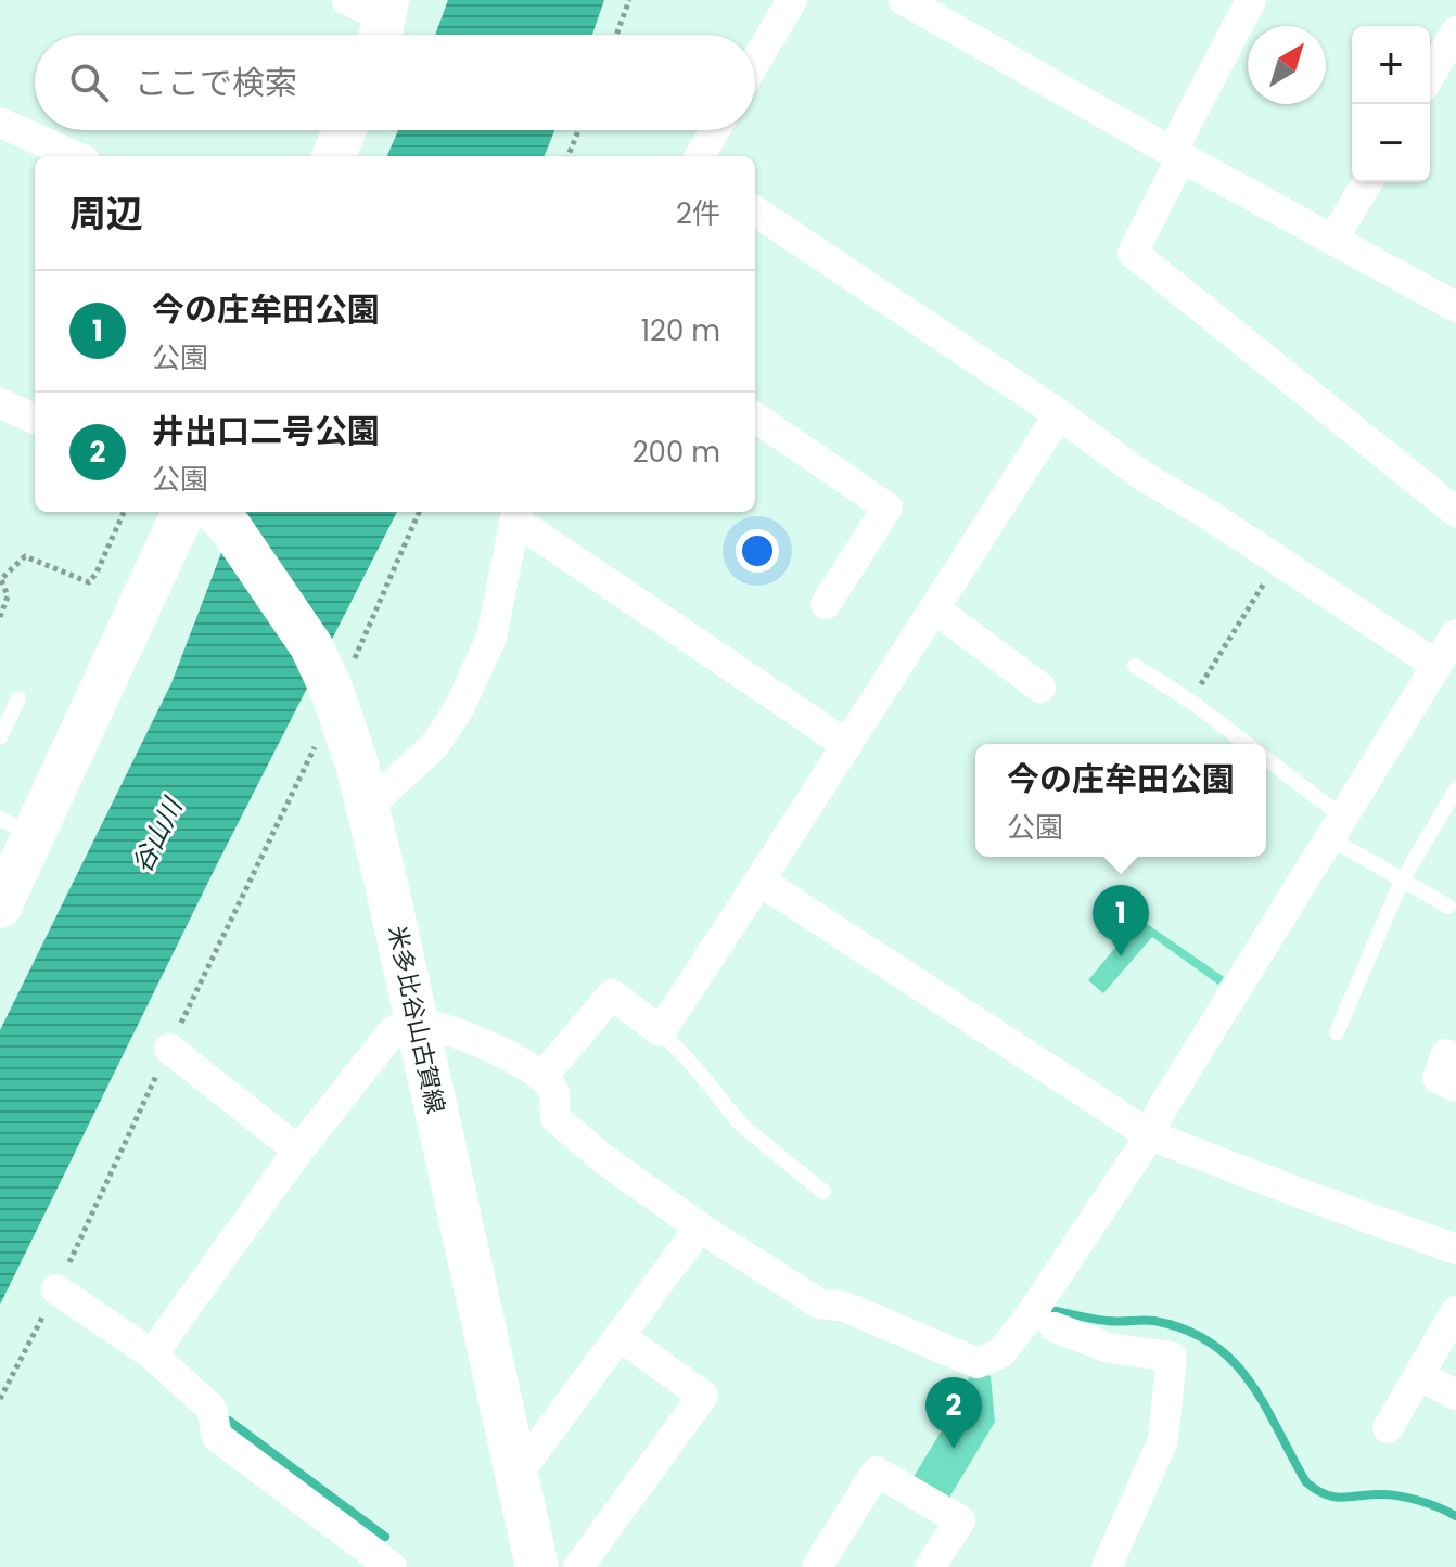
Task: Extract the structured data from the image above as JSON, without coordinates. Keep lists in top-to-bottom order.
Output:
{
  "streets": {
    "main road": ["米多比谷山古賀線"]
  },
  "water": ["谷山川"],
  "north": "top right",
  "page": {
    "map_buttons": ["+", "−"],
    "search": "ここで検索",
    "heading": ["周辺", "2件"],
    "list": [
      {
        "mark": "1",
        "name": "今の庄牟田公園",
        "note": "公園",
        "value": "120 m"
      },
      {
        "mark": "2",
        "name": "井出口二号公園",
        "note": "公園",
        "value": "200 m"
      }
    ],
    "popup": ["今の庄牟田公園", "公園"],
    "pins": ["1", "2"]
  }
}
